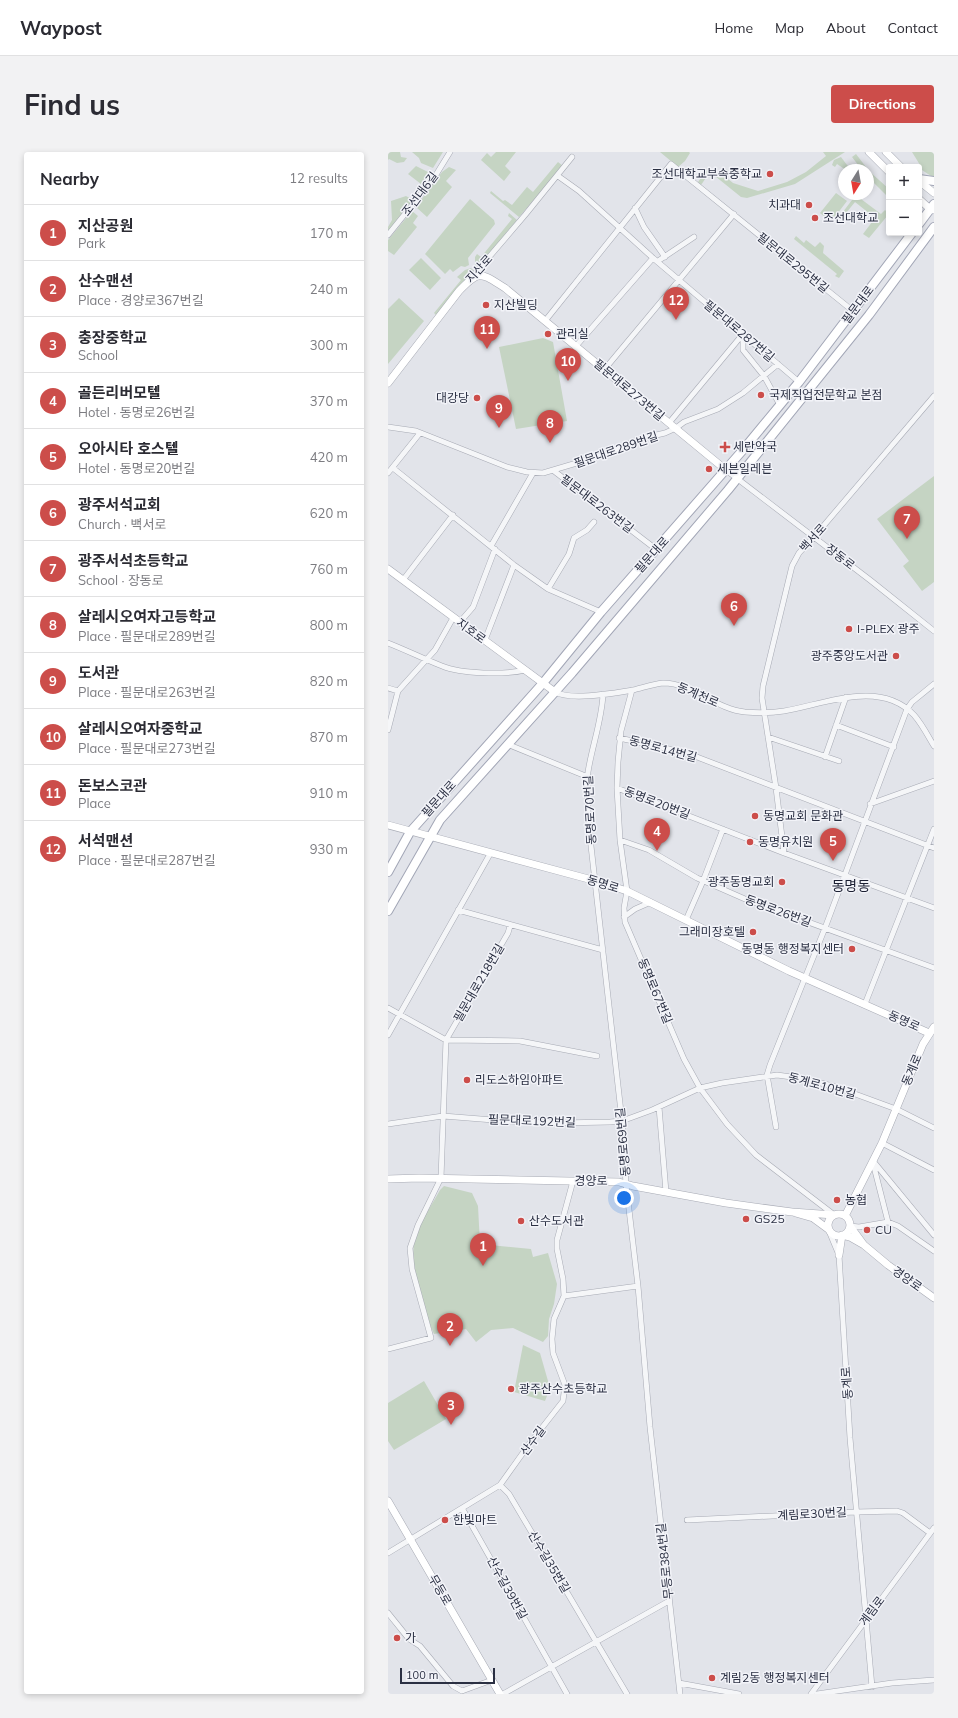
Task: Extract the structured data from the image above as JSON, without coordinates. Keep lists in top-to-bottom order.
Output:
{
  "streets": {
    "main road": ["필문대로"],
    "street": [
      "조선대6길",
      "필문대로295번길",
      "지산로",
      "필문대로287번길",
      "필문대로273번길",
      "필문대로289번길",
      "필문대로263번길",
      "백서로",
      "장동로",
      "지호로",
      "동계천로",
      "동명로14번길",
      "동명로20번길",
      "동명로70번길",
      "동명로",
      "동명로26번길",
      "필문대로218번길",
      "동명로67번길",
      "동계로",
      "동계로10번길",
      "필문대로192번길",
      "동명로69번길",
      "경양로",
      "산수길",
      "계림로30번길",
      "무등로384번길",
      "산수길35번길",
      "산수길39번길",
      "무등로",
      "계림로"
    ]
  },
  "crossings": [
    ["필문대로295번길", "필문대로"],
    ["지산로", "필문대로287번길"],
    ["지산로", "필문대로273번길"],
    ["필문대로", "필문대로287번길"],
    ["필문대로", "필문대로273번길"],
    ["필문대로", "필문대로263번길"],
    ["필문대로", "장동로"],
    ["필문대로", "지호로"],
    ["필문대로", "동계천로"],
    ["필문대로", "동명로"],
    ["필문대로287번길", "필문대로289번길"],
    ["필문대로273번길", "필문대로289번길"],
    ["필문대로273번길", "장동로"],
    ["필문대로289번길", "필문대로263번길"],
    ["백서로", "장동로"],
    ["백서로", "동계천로"],
    ["지호로", "동계천로"],
    ["동계천로", "동명로70번길"],
    ["동명로14번길", "동명로20번길"],
    ["동명로20번길", "동명로26번길"],
    ["동명로70번길", "동명로"],
    ["동명로70번길", "동명로69번길"],
    ["동명로", "동명로26번길"],
    ["동명로", "동명로67번길"],
    ["동명로", "동계로"],
    ["동명로", "동명로69번길"],
    ["동명로67번길", "동계로"],
    ["동명로67번길", "동계로10번길"],
    ["동명로67번길", "경양로"],
    ["동계로", "동계로10번길"],
    ["동계로", "경양로"],
    ["동계로", "계림로30번길"],
    ["동계로", "계림로"],
    ["필문대로192번길", "동명로69번길"],
    ["동명로69번길", "경양로"],
    ["동명로69번길", "무등로384번길"],
    ["경양로", "산수길"],
    ["산수길", "산수길35번길"],
    ["산수길", "산수길39번길"],
    ["산수길", "무등로"],
    ["계림로30번길", "계림로"]
  ],
  "districts": ["동명동"],
  "places": {
    "other": [
      "조선대학교부속중학교",
      "치과대",
      "조선대학교",
      "지산빌딩",
      "관리실",
      "국제직업전문학교 본점",
      "대강당",
      "세븐일레븐",
      "I-PLEX 광주",
      "광주중앙도서관",
      "동명교회 문화관",
      "동명유치원",
      "광주동명교회",
      "그래미장호텔",
      "동명동 행정복지센터",
      "리도스하임아파트",
      "농협",
      "GS25",
      "산수도서관",
      "CU",
      "광주산수초등학교",
      "한빛마트",
      "가",
      "계림2동 행정복지센터"
    ],
    "health": ["세란약국"]
  },
  "scale_bar": "100 m",
  "north": "bottom",
  "page": {
    "header": "Waypost",
    "nav": [
      "Home",
      "Map",
      "About",
      "Contact"
    ],
    "buttons": "Directions",
    "title": "Find us",
    "heading": ["Nearby", "12 results"],
    "map_buttons": ["+", "−"],
    "list": [
      {
        "mark": "1",
        "name": "지산공원",
        "note": "Park",
        "value": "170 m"
      },
      {
        "mark": "2",
        "name": "산수맨션",
        "note": "Place · 경양로367번길",
        "value": "240 m"
      },
      {
        "mark": "3",
        "name": "충장중학교",
        "note": "School",
        "value": "300 m"
      },
      {
        "mark": "4",
        "name": "골든리버모텔",
        "note": "Hotel · 동명로26번길",
        "value": "370 m"
      },
      {
        "mark": "5",
        "name": "오아시타 호스텔",
        "note": "Hotel · 동명로20번길",
        "value": "420 m"
      },
      {
        "mark": "6",
        "name": "광주서석교회",
        "note": "Church · 백서로",
        "value": "620 m"
      },
      {
        "mark": "7",
        "name": "광주서석초등학교",
        "note": "School · 장동로",
        "value": "760 m"
      },
      {
        "mark": "8",
        "name": "살레시오여자고등학교",
        "note": "Place · 필문대로289번길",
        "value": "800 m"
      },
      {
        "mark": "9",
        "name": "도서관",
        "note": "Place · 필문대로263번길",
        "value": "820 m"
      },
      {
        "mark": "10",
        "name": "살레시오여자중학교",
        "note": "Place · 필문대로273번길",
        "value": "870 m"
      },
      {
        "mark": "11",
        "name": "돈보스코관",
        "note": "Place",
        "value": "910 m"
      },
      {
        "mark": "12",
        "name": "서석맨션",
        "note": "Place · 필문대로287번길",
        "value": "930 m"
      }
    ],
    "pins": [
      "12",
      "11",
      "10",
      "9",
      "8",
      "7",
      "6",
      "4",
      "5",
      "1",
      "2",
      "3"
    ],
    "scale": "100 m"
  }
}
